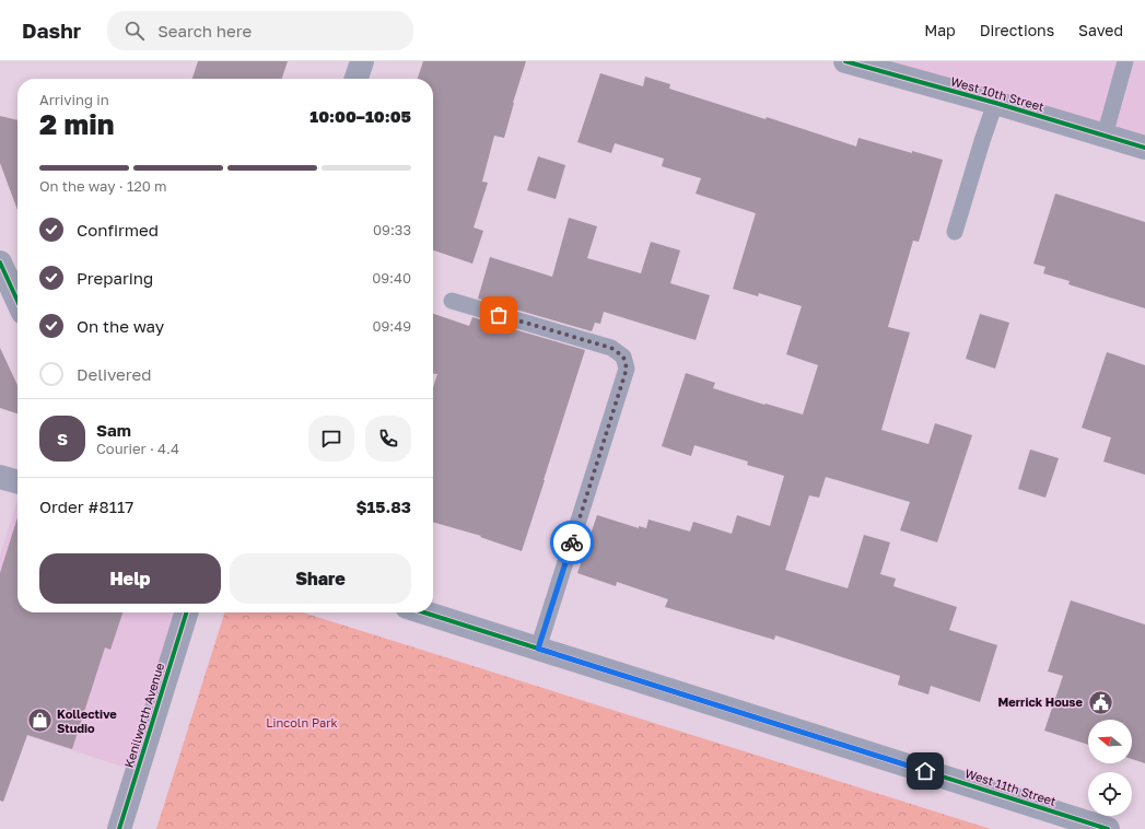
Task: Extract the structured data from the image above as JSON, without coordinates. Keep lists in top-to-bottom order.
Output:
{
  "streets": {
    "street": ["West 10th Street", "Kenilworth Avenue", "West 11th Street"]
  },
  "parks": ["Lincoln Park"],
  "places": {
    "public building": ["Merrick House"],
    "shop": ["Kollective Studio"]
  },
  "north": "left",
  "page": {
    "header": "Dashr",
    "search": "Search here",
    "nav": ["Map", "Directions", "Saved"],
    "heading": ["2 min", "Arriving in", "10:00–10:05"],
    "panel": [
      "Sam",
      "Courier · 4.4",
      "Order #8117",
      "$15.83"
    ],
    "bar": "On the way · 120 m",
    "list": [
      ["Confirmed", "09:33"],
      ["Preparing", "09:40"],
      ["On the way", "09:49"],
      "Delivered"
    ],
    "round": "S",
    "buttons": ["Help", "Share"]
  }
}
